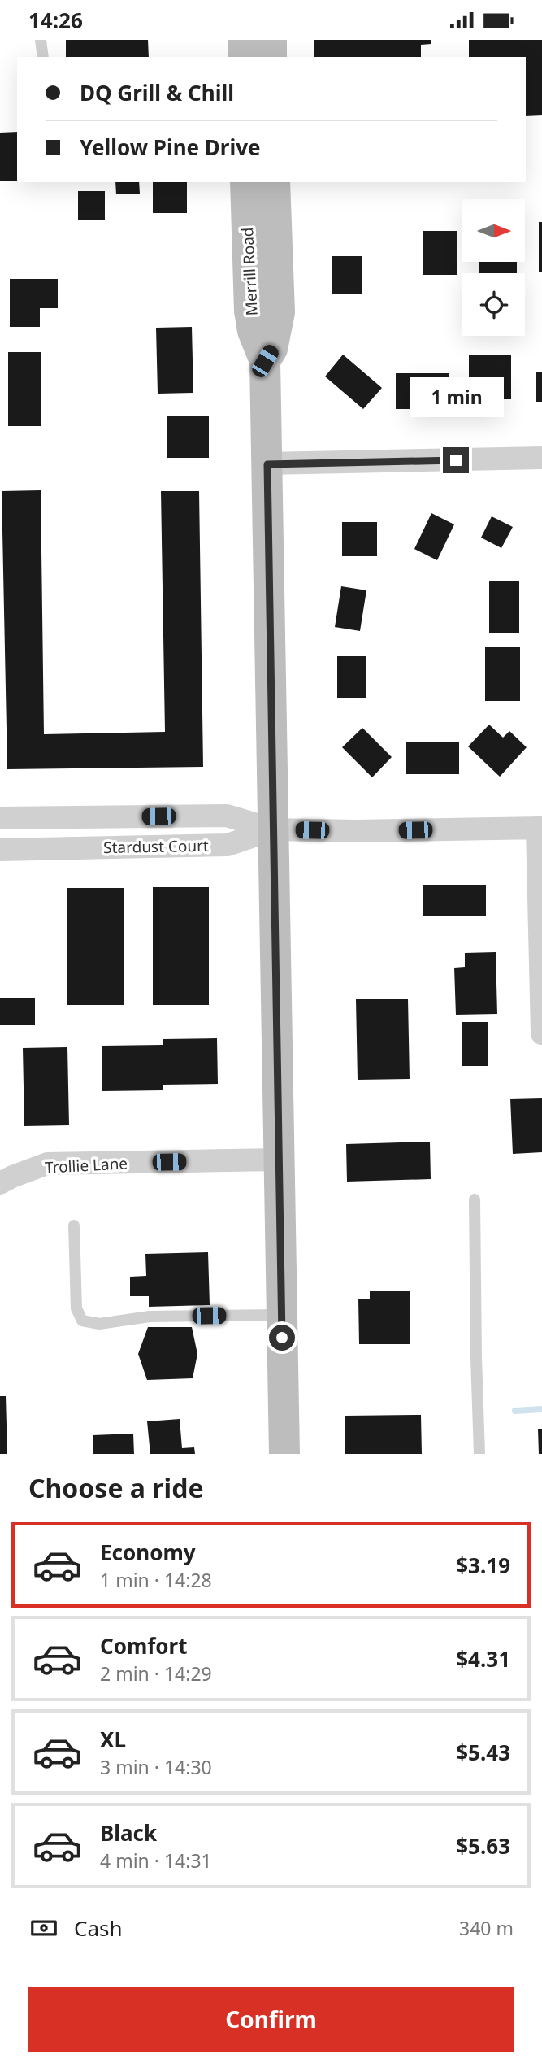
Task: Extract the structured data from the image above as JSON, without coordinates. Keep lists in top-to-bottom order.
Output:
{
  "streets": {
    "main road": ["Merrill Road"],
    "street": ["Stardust Court", "Trollie Lane"]
  },
  "crossings": [
    ["Merrill Road", "Stardust Court"],
    ["Merrill Road", "Trollie Lane"]
  ],
  "north": "right",
  "page": {
    "status": "14:26",
    "banner": ["DQ Grill & Chill", "Yellow Pine Drive"],
    "bubble": "1 min",
    "heading": "Choose a ride",
    "list": [
      {
        "name": "Economy",
        "note": "1 min · 14:28",
        "value": "$3.19"
      },
      {
        "name": "Comfort",
        "note": "2 min · 14:29",
        "value": "$4.31"
      },
      {
        "name": "XL",
        "note": "3 min · 14:30",
        "value": "$5.43"
      },
      {
        "name": "Black",
        "note": "4 min · 14:31",
        "value": "$5.63"
      }
    ],
    "pay": ["Cash", "340 m"],
    "buttons": "Confirm"
  }
}
